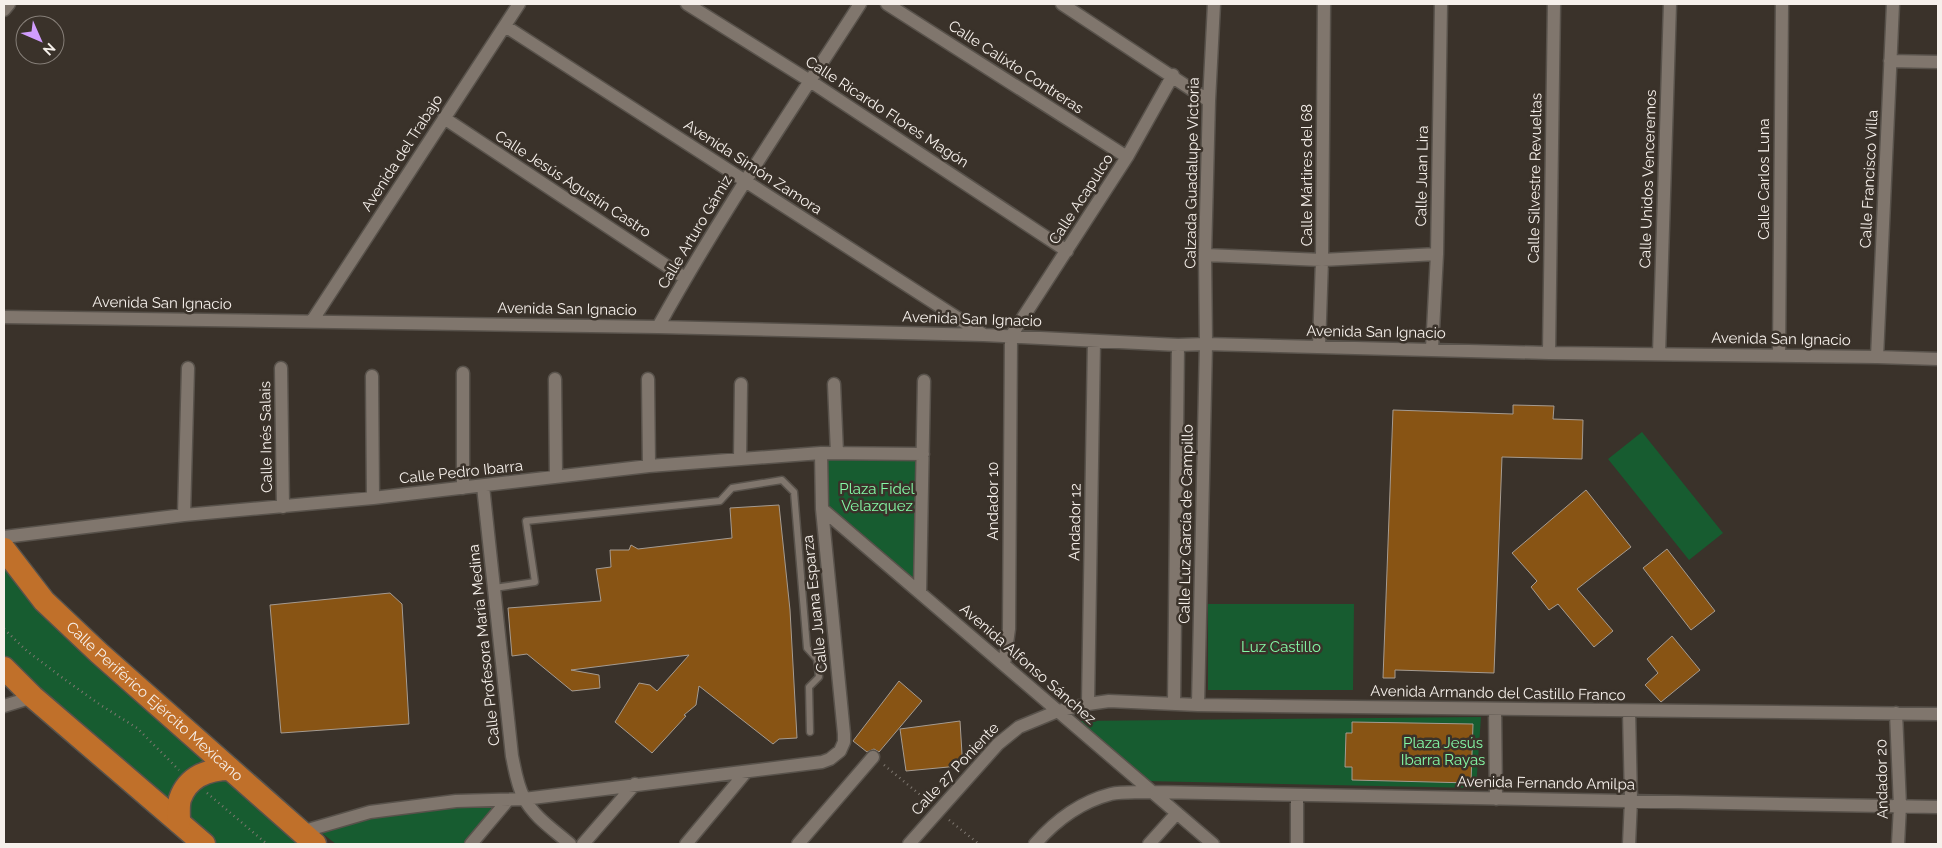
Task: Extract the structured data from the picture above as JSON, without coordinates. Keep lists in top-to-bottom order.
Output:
{
  "streets": {
    "highway": ["Calle Periférico Ejército Mexicano"],
    "street": [
      "Calle Calixto Contreras",
      "Calle Ricardo Flores Magón",
      "Avenida del Trabajo",
      "Avenida Simón Zamora",
      "Calzada Guadalupe Victoria",
      "Calle Mártires del 68",
      "Calle Juan Lira",
      "Calle Silvestre Revueltas",
      "Calle Unidos Venceremos",
      "Calle Carlos Luna",
      "Calle Francisco Villa",
      "Calle Jesús Agustín Castro",
      "Calle Acapulco",
      "Calle Arturo Gámiz",
      "Avenida San Ignacio",
      "Calle Inés Salais",
      "Calle Pedro Ibarra",
      "Andador 10",
      "Andador 12",
      "Calle Luz García de Campillo",
      "Calle Juana Esparza",
      "Calle Profesora María Medina",
      "Avenida Alfonso Sánchez",
      "Avenida Armando del Castillo Franco",
      "Calle 27 Poniente",
      "Andador 20",
      "Avenida Fernando Amilpa"
    ]
  },
  "crossings": [
    ["Calle Calixto Contreras", "Calle Acapulco"],
    ["Calle Ricardo Flores Magón", "Calle Acapulco"],
    ["Calle Ricardo Flores Magón", "Calle Arturo Gámiz"],
    ["Avenida del Trabajo", "Avenida Simón Zamora"],
    ["Avenida del Trabajo", "Calle Jesús Agustín Castro"],
    ["Avenida del Trabajo", "Avenida San Ignacio"],
    ["Avenida Simón Zamora", "Calle Arturo Gámiz"],
    ["Avenida Simón Zamora", "Avenida San Ignacio"],
    ["Calzada Guadalupe Victoria", "Avenida San Ignacio"],
    ["Calzada Guadalupe Victoria", "Calle Luz García de Campillo"],
    ["Calle Mártires del 68", "Avenida San Ignacio"],
    ["Calle Juan Lira", "Avenida San Ignacio"],
    ["Calle Silvestre Revueltas", "Avenida San Ignacio"],
    ["Calle Unidos Venceremos", "Avenida San Ignacio"],
    ["Calle Carlos Luna", "Avenida San Ignacio"],
    ["Calle Francisco Villa", "Avenida San Ignacio"],
    ["Calle Jesús Agustín Castro", "Calle Arturo Gámiz"],
    ["Calle Acapulco", "Avenida San Ignacio"],
    ["Calle Acapulco", "Andador 10"],
    ["Calle Arturo Gámiz", "Avenida San Ignacio"],
    ["Avenida San Ignacio", "Andador 10"],
    ["Avenida San Ignacio", "Andador 12"],
    ["Avenida San Ignacio", "Calle Luz García de Campillo"],
    ["Calle Inés Salais", "Calle Pedro Ibarra"],
    ["Calle Pedro Ibarra", "Calle Juana Esparza"],
    ["Calle Pedro Ibarra", "Calle Profesora María Medina"],
    ["Andador 10", "Avenida Alfonso Sánchez"],
    ["Andador 12", "Avenida Armando del Castillo Franco"],
    ["Calle Luz García de Campillo", "Avenida Armando del Castillo Franco"],
    ["Calle Juana Esparza", "Avenida Alfonso Sánchez"],
    ["Avenida Alfonso Sánchez", "Avenida Armando del Castillo Franco"],
    ["Avenida Alfonso Sánchez", "Calle 27 Poniente"],
    ["Avenida Alfonso Sánchez", "Avenida Fernando Amilpa"],
    ["Avenida Armando del Castillo Franco", "Calle 27 Poniente"],
    ["Avenida Armando del Castillo Franco", "Andador 20"],
    ["Andador 20", "Avenida Fernando Amilpa"]
  ],
  "parks": ["Plaza Fidel Velazquez", "Luz Castillo", "Plaza Jesús Ibarra Rayas"],
  "north": "bottom right"
}
